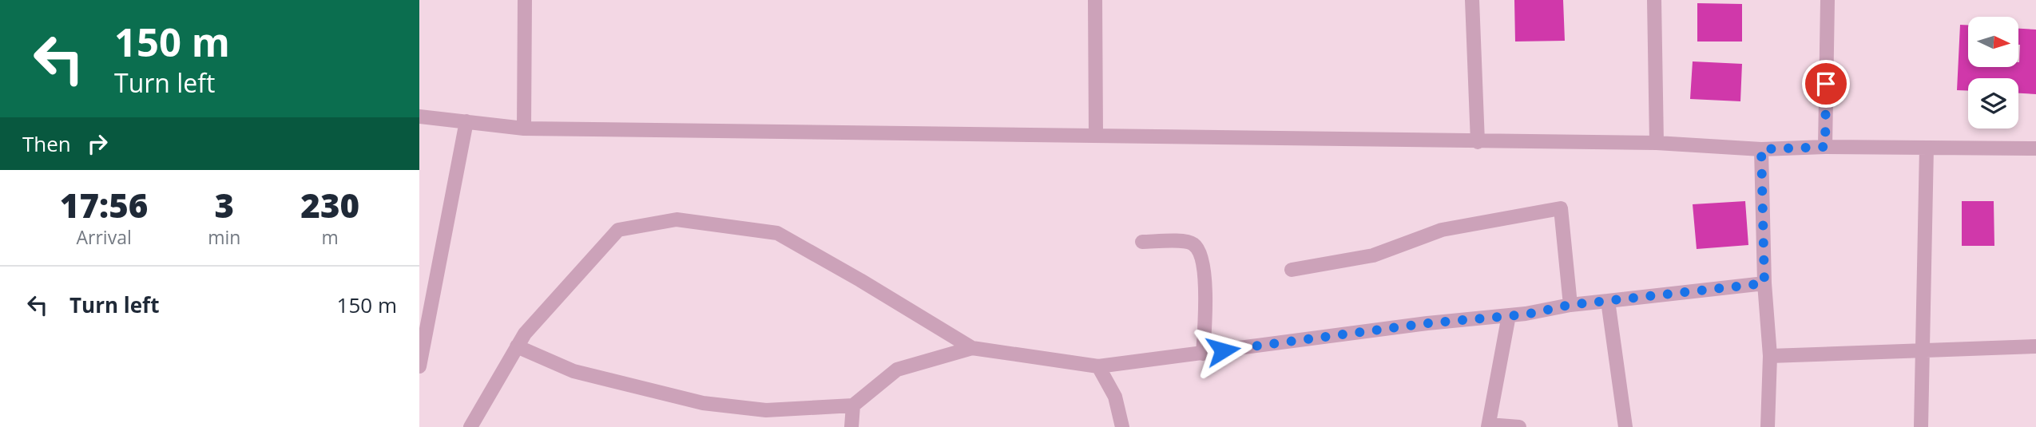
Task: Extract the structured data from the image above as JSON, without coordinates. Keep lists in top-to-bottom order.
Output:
{
  "north": "right",
  "page": {
    "turn": ["150 m", "Turn left"],
    "then": "Then",
    "eta": [
      "17:56",
      "Arrival",
      "3",
      "min",
      "230",
      "m"
    ],
    "list": [
      {
        "name": "Turn left",
        "value": "150 m"
      }
    ]
  }
}
